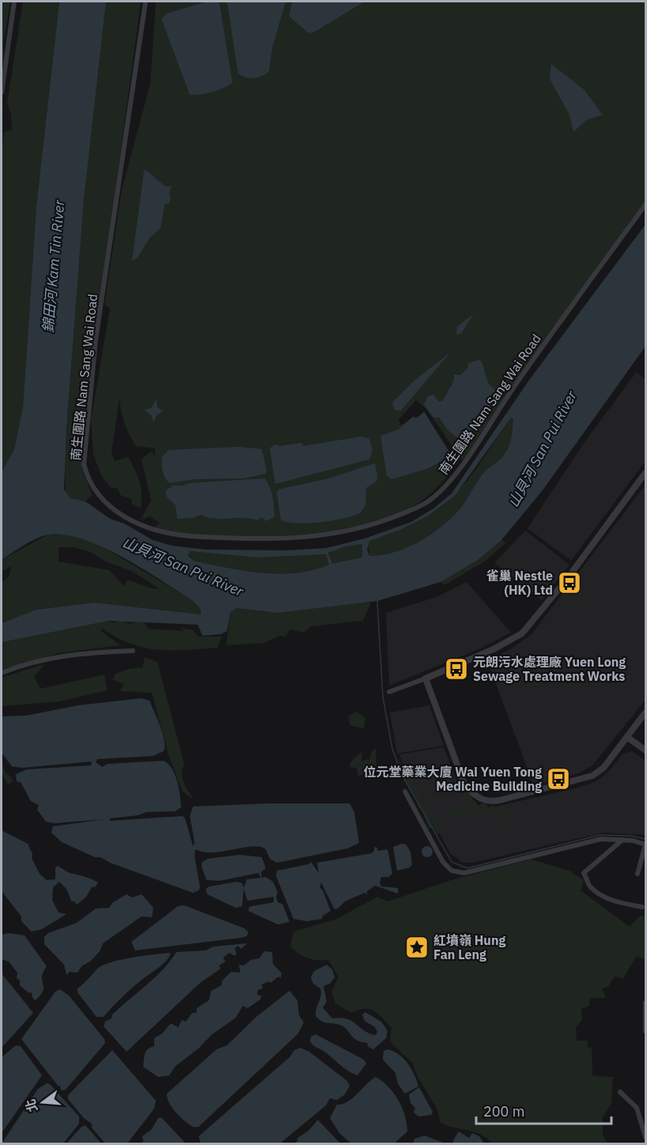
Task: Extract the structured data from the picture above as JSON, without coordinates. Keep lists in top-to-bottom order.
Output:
{
  "streets": {
    "street": ["南生圍路 Nam Sang Wai Road"]
  },
  "water": ["錦田河 Kam Tin River", "山貝河 San Pui River"],
  "places": {
    "bus stop": ["雀巢 Nestle (HK) Ltd", "元朗污水處理廠 Yuen Long Sewage Treatment Works", "位元堂藥業大廈 Wai Yuen Tong Medicine Building"],
    "place": ["紅墳嶺 Hung Fan Leng"]
  },
  "scale_bar": "200 m",
  "north": "left"
}
